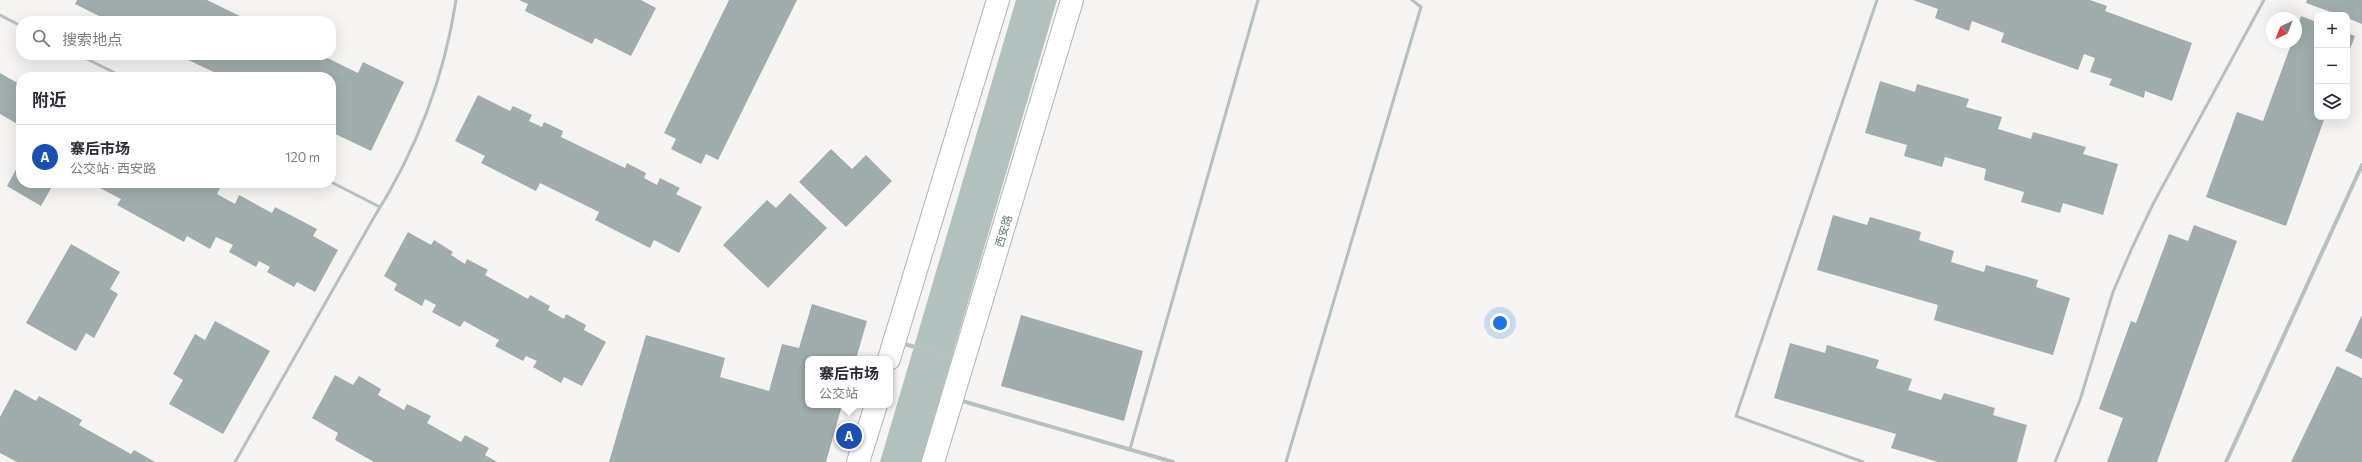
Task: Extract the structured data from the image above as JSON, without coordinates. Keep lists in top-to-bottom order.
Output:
{
  "streets": {
    "street": ["西安路"]
  },
  "north": "bottom left",
  "page": {
    "map_buttons": ["+", "−"],
    "search": "搜索地点",
    "heading": "附近",
    "list": [
      {
        "mark": "A",
        "name": "寨后市场",
        "note": "公交站 · 西安路",
        "value": "120 m"
      }
    ],
    "popup": ["寨后市场", "公交站"],
    "pins": "A"
  }
}
